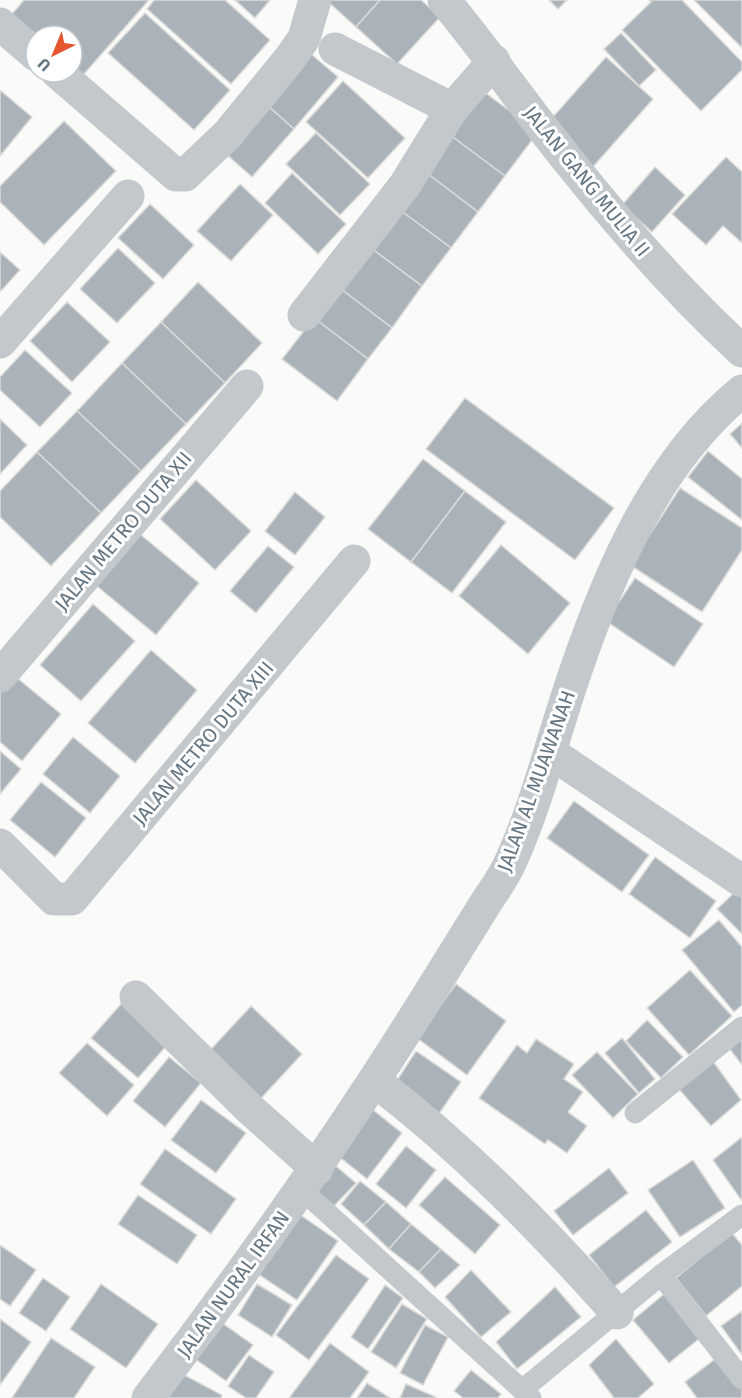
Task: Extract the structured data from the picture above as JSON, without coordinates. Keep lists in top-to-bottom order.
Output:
{
  "streets": {
    "street": [
      "JALAN GANG MULIA II",
      "JALAN METRO DUTA XII",
      "JALAN METRO DUTA XIII",
      "JALAN AL MUAWANAH",
      "JALAN NURAL IRFAN"
    ]
  },
  "crossings": [
    ["JALAN AL MUAWANAH", "JALAN NURAL IRFAN"]
  ],
  "north": "bottom left"
}
